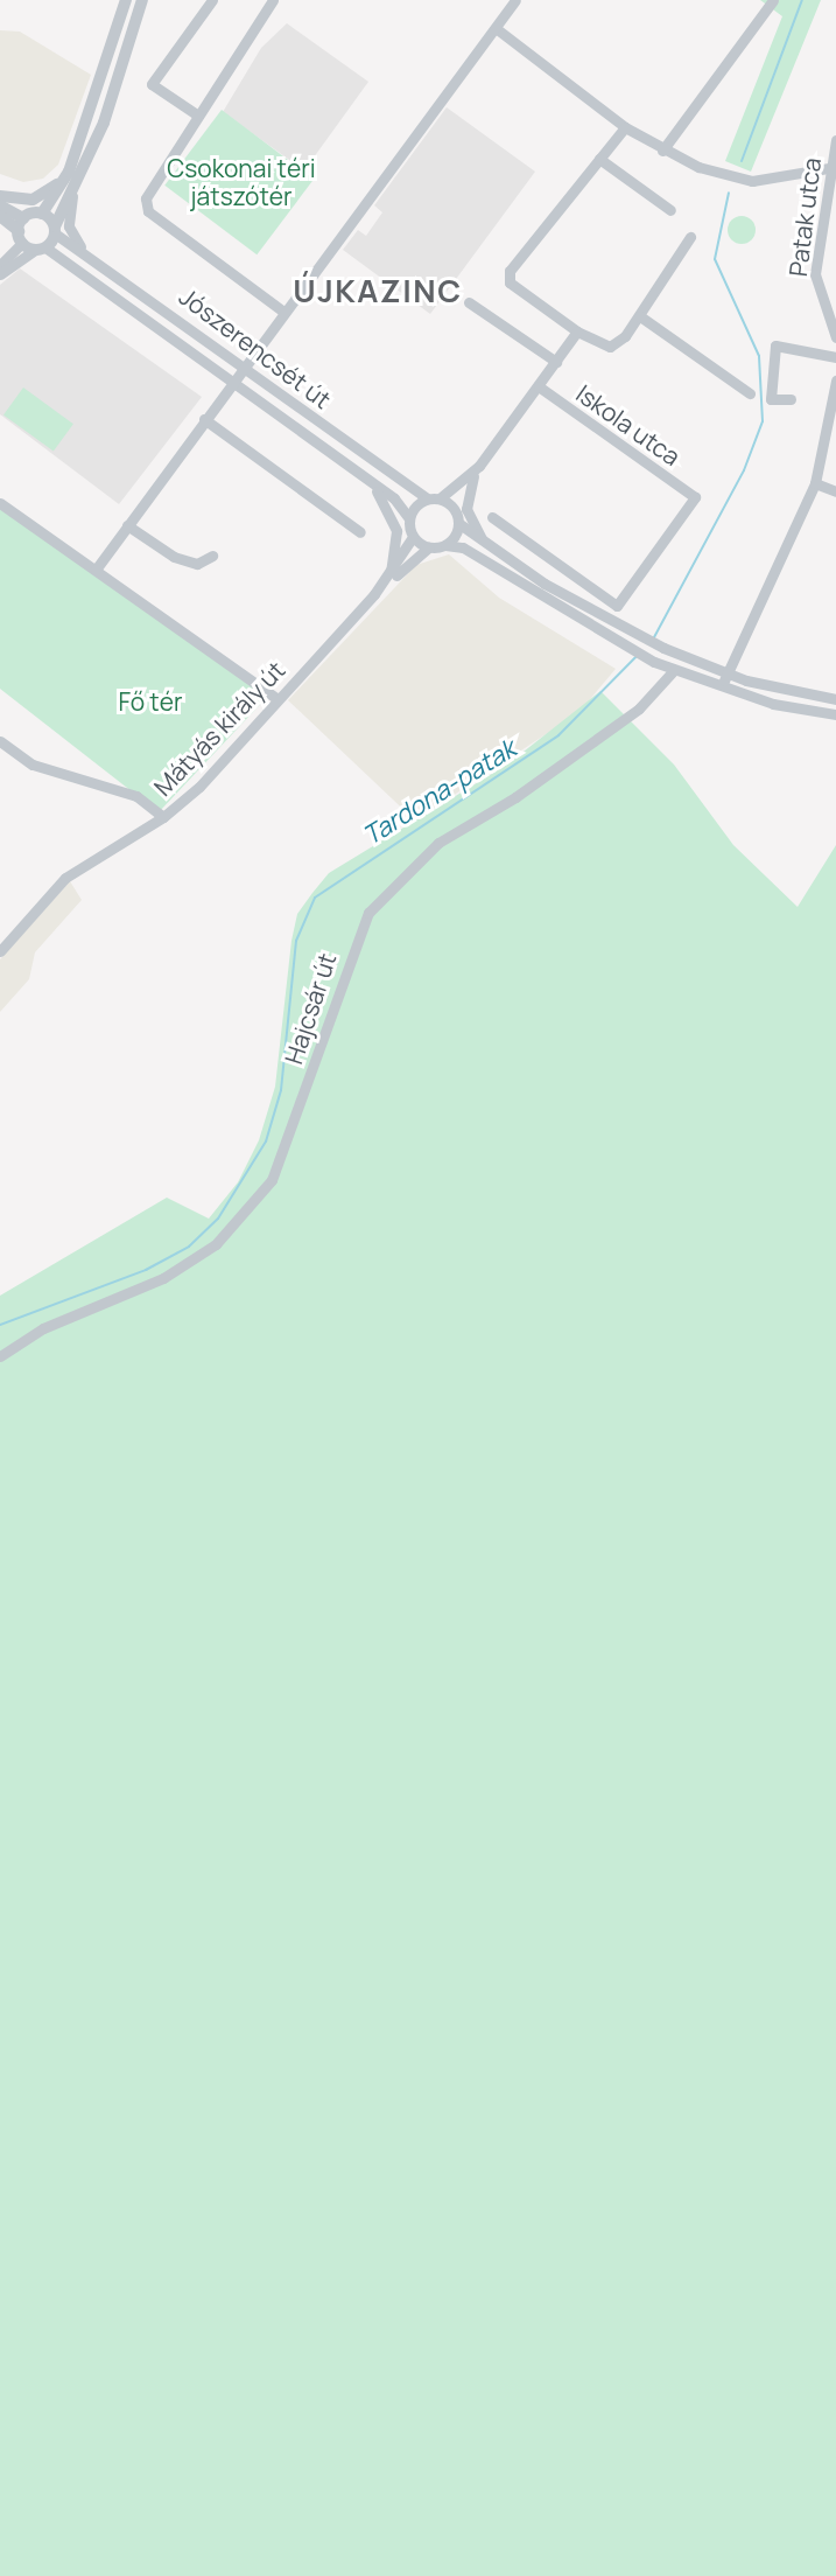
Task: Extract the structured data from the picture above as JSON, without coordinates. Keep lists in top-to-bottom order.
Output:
{
  "streets": {
    "street": [
      "Patak utca",
      "Jószerencsét út",
      "Iskola utca",
      "Mátyás király út",
      "Hajcsár út"
    ]
  },
  "crossings": [
    ["Jószerencsét út", "Iskola utca"],
    ["Jószerencsét út", "Mátyás király út"],
    ["Iskola utca", "Mátyás király út"]
  ],
  "districts": ["ÚJKAZINC"],
  "water": ["Tardona-patak"],
  "parks": ["Csokonai téri játszótér", "Fő tér"]
}
